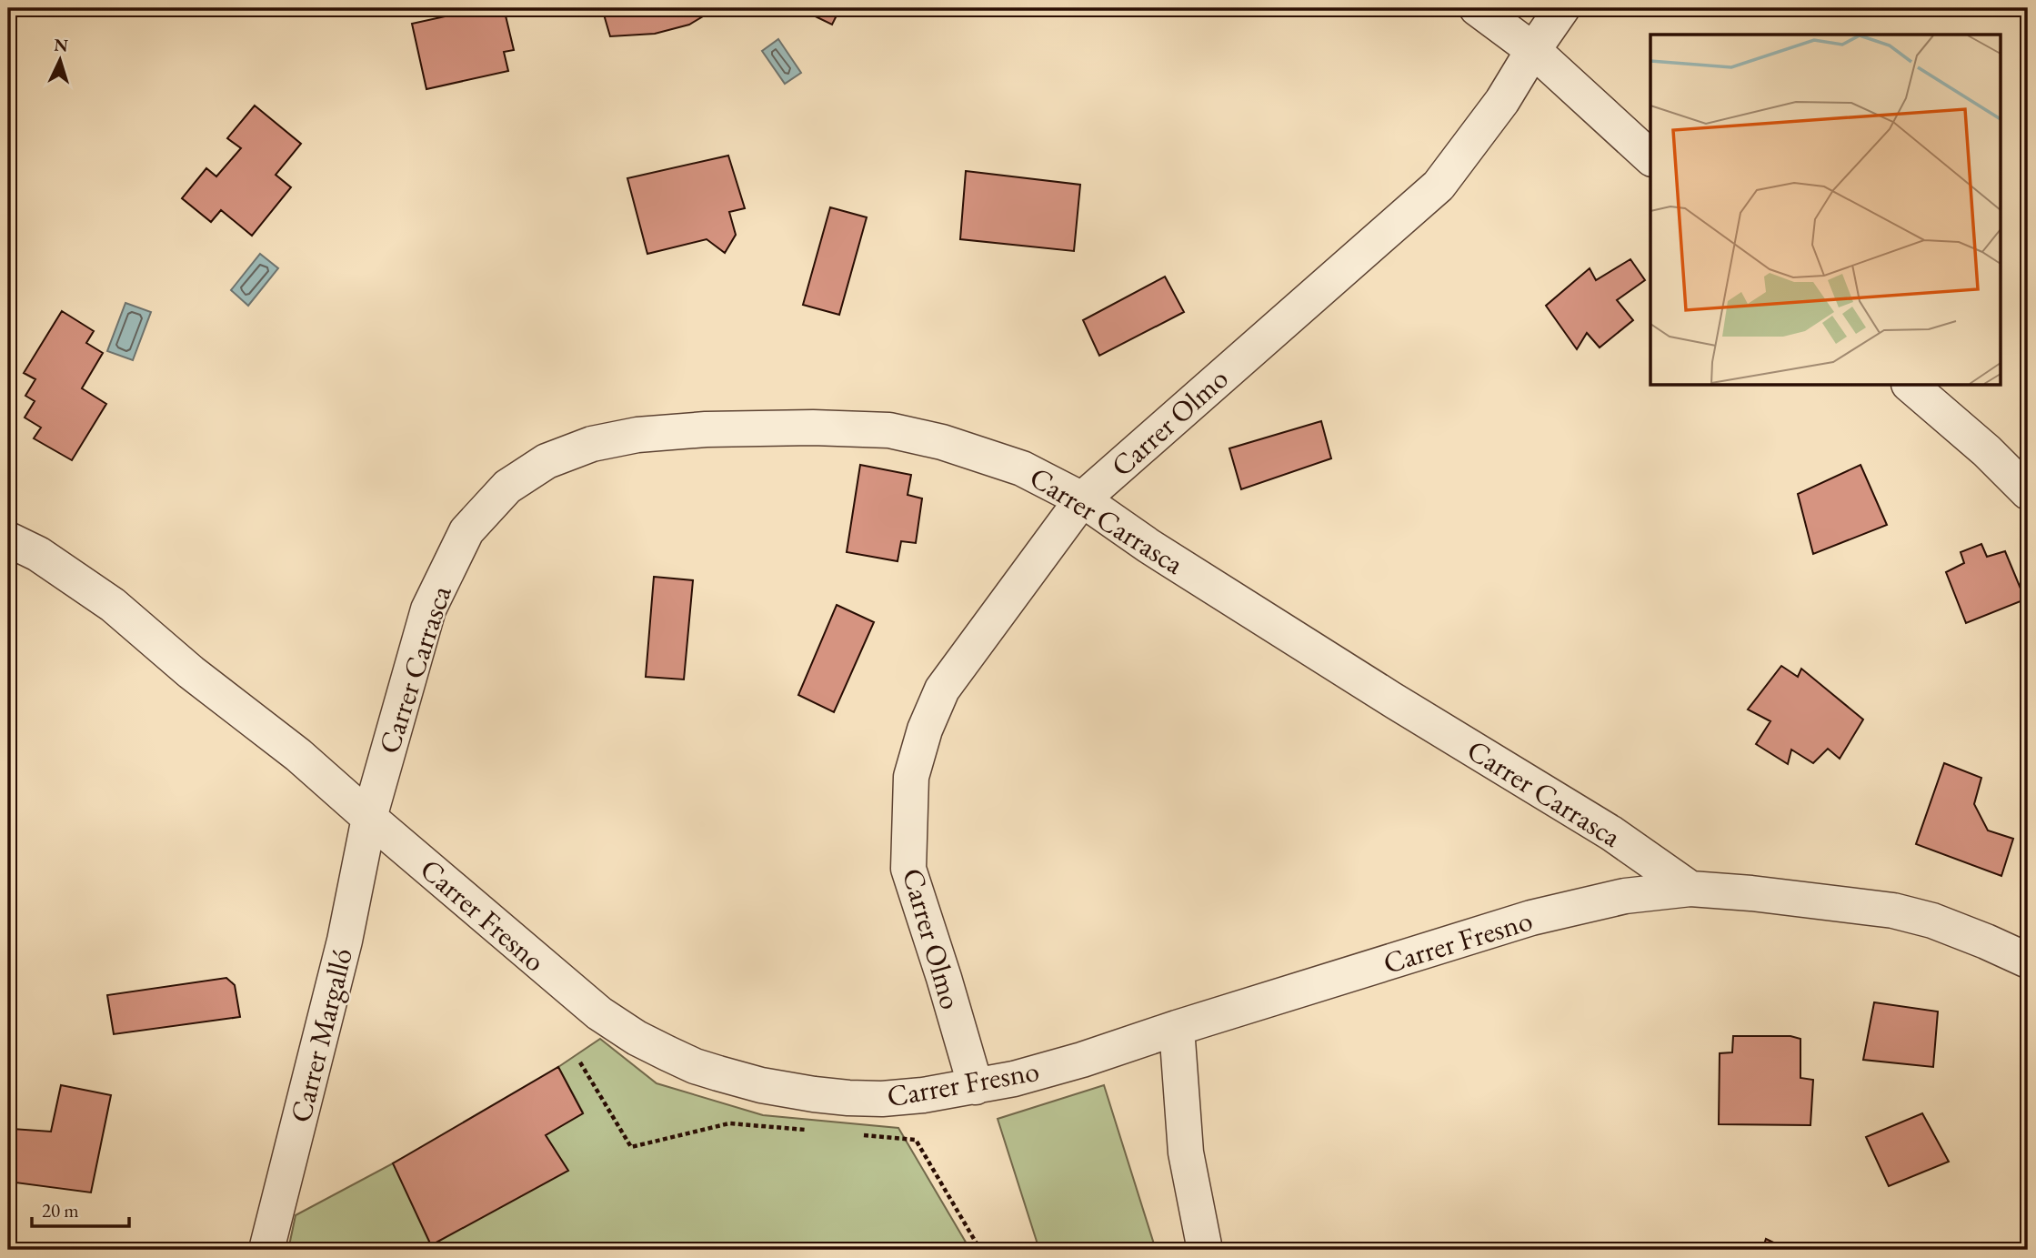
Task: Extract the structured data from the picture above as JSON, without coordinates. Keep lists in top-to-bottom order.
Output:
{
  "streets": {
    "street": [
      "Carrer Olmo",
      "Carrer Carrasca",
      "Carrer Fresno",
      "Carrer Margalló"
    ]
  },
  "crossings": [
    ["Carrer Olmo", "Carrer Carrasca"],
    ["Carrer Olmo", "Carrer Fresno"],
    ["Carrer Carrasca", "Carrer Fresno"],
    ["Carrer Carrasca", "Carrer Margalló"],
    ["Carrer Fresno", "Carrer Margalló"]
  ],
  "scale_bar": "20 m",
  "north": "top"
}
